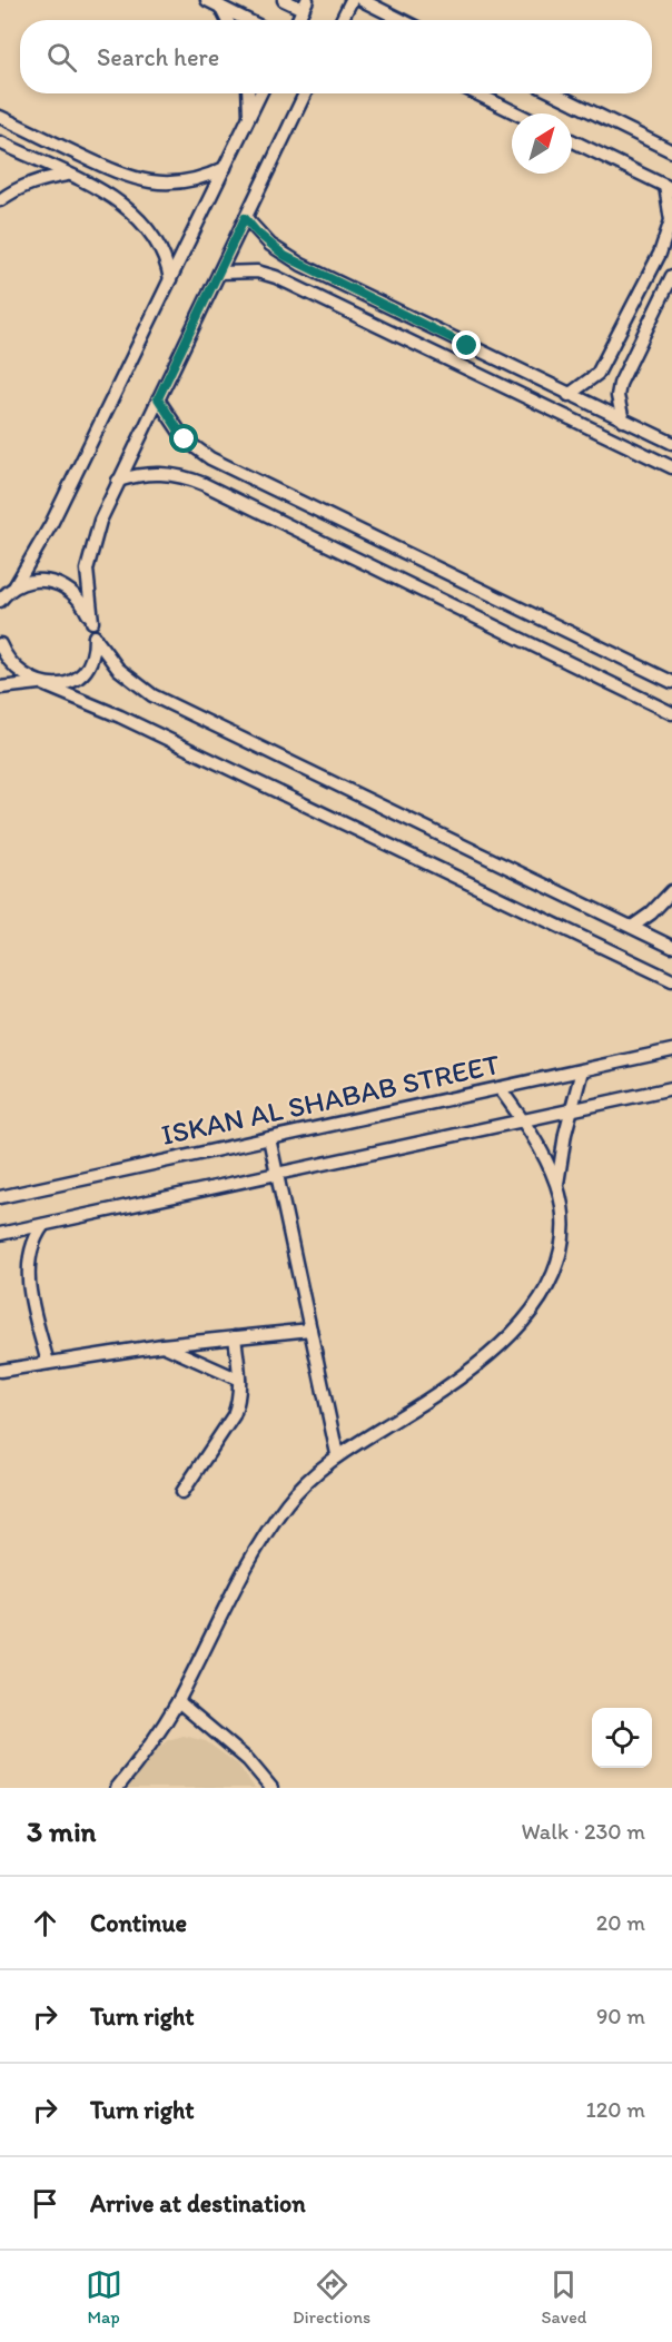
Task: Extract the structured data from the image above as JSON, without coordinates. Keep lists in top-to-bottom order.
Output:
{
  "streets": {
    "street": ["ISKAN AL SHABAB STREET"]
  },
  "north": "top right",
  "page": {
    "search": "Search here",
    "heading": ["3 min", "Walk · 230 m"],
    "list": [
      ["Continue", "20 m"],
      ["Turn right", "90 m"],
      ["Turn right", "120 m"],
      "Arrive at destination"
    ],
    "nav": ["Map", "Directions", "Saved"]
  }
}
